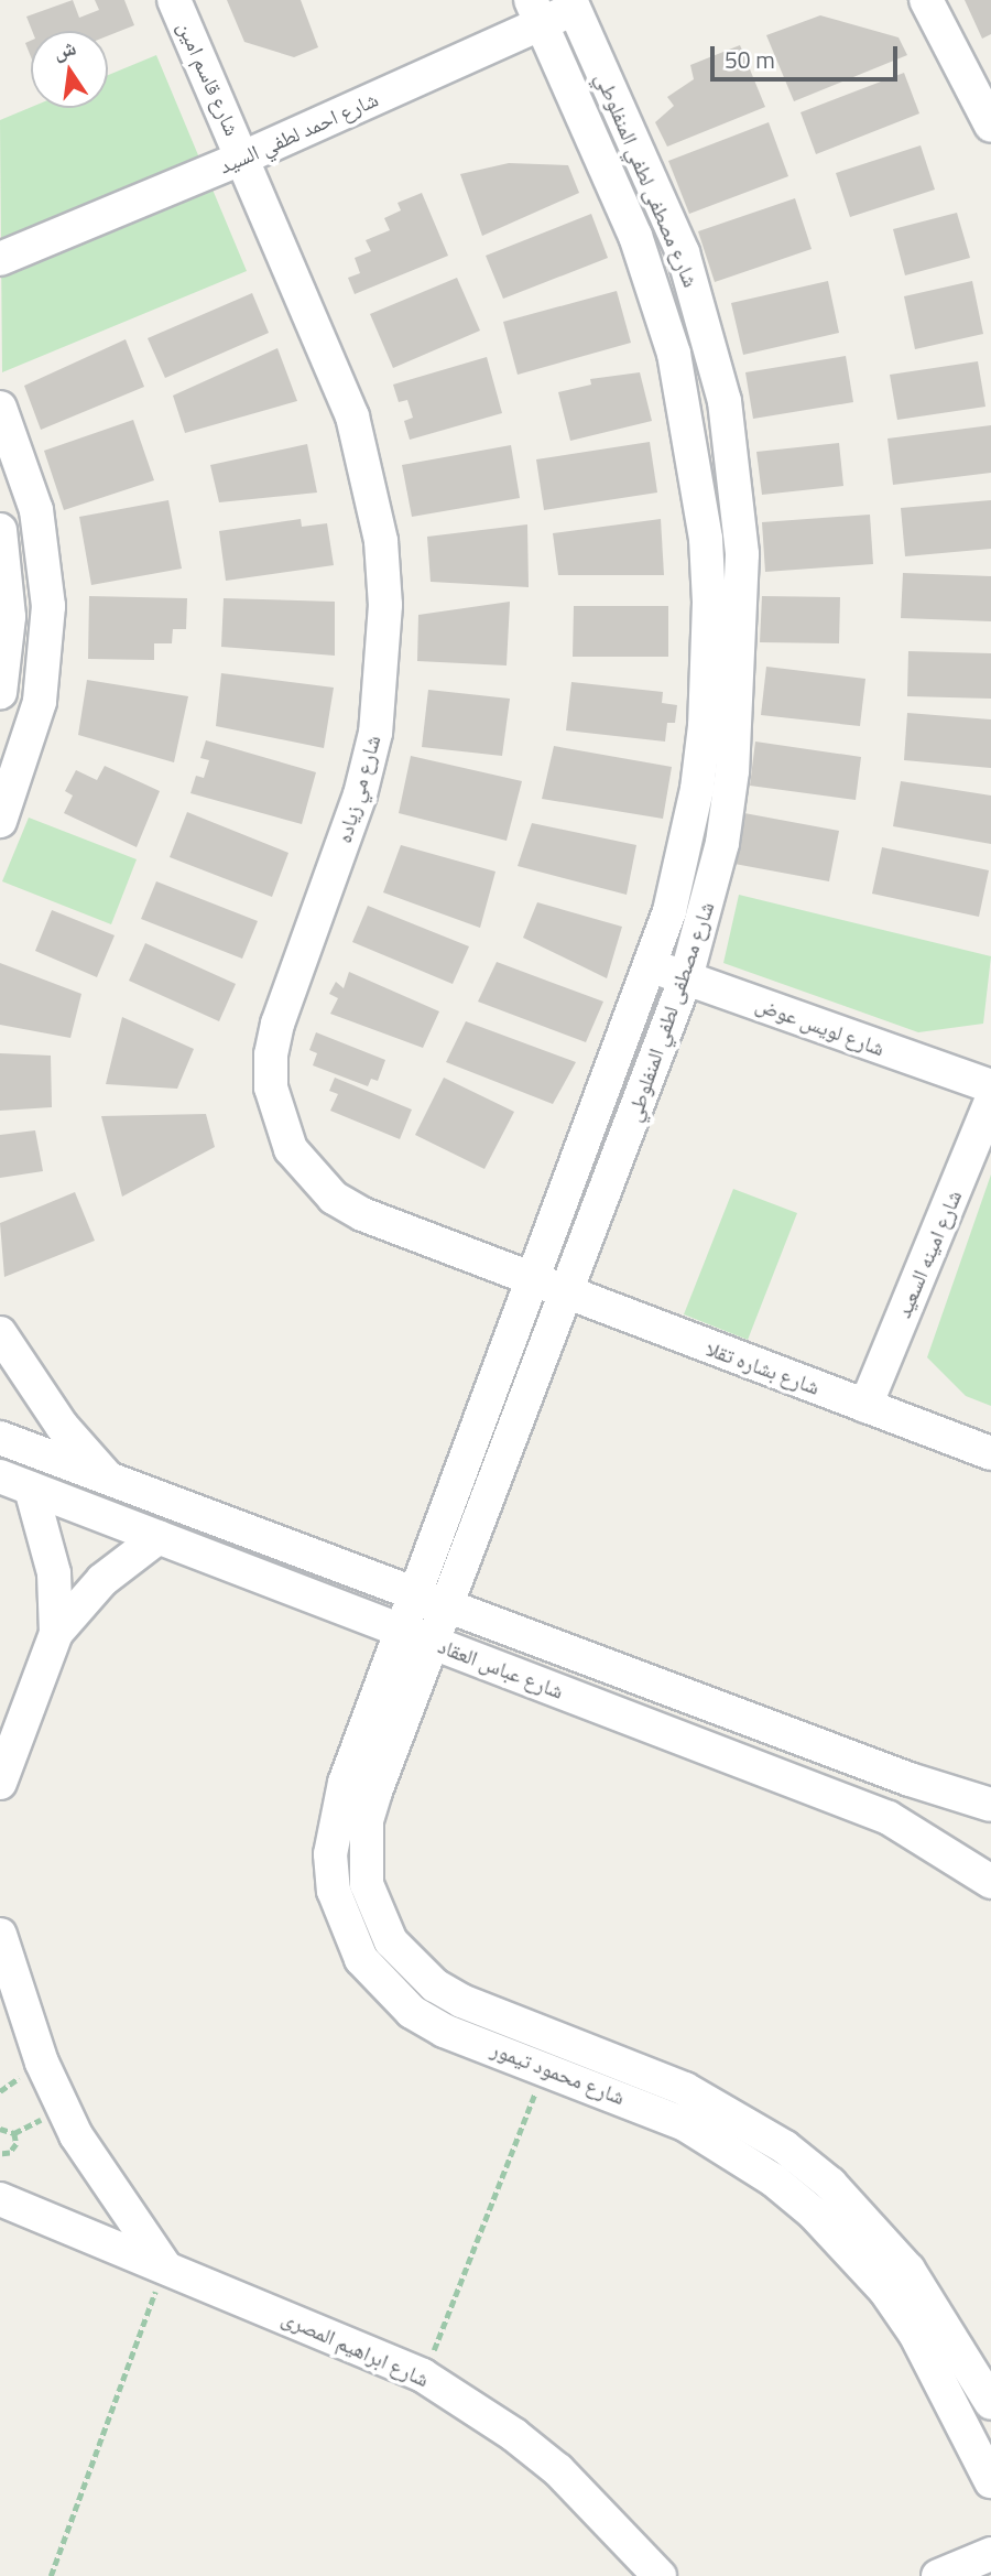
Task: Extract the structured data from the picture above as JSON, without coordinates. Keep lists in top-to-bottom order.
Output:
{
  "streets": {
    "street": [
      "شارع قاسم امين",
      "شارع احمد لطفي السيد",
      "شارع مصطفى لطفي المنفلوطي",
      "شارع مي زياده",
      "شارع لويس عوض",
      "شارع امينه السعيد",
      "شارع بشاره تقلا",
      "شارع عباس العقاد",
      "شارع محمود تيمور",
      "شارع ابراهيم المصرى"
    ]
  },
  "crossings": [
    ["شارع قاسم امين", "شارع احمد لطفي السيد"],
    ["شارع قاسم امين", "شارع مي زياده"],
    ["شارع احمد لطفي السيد", "شارع مصطفى لطفي المنفلوطي"],
    ["شارع احمد لطفي السيد", "شارع مي زياده"],
    ["شارع مصطفى لطفي المنفلوطي", "شارع مي زياده"],
    ["شارع مصطفى لطفي المنفلوطي", "شارع لويس عوض"],
    ["شارع مصطفى لطفي المنفلوطي", "شارع بشاره تقلا"],
    ["شارع مصطفى لطفي المنفلوطي", "شارع عباس العقاد"],
    ["شارع مصطفى لطفي المنفلوطي", "شارع محمود تيمور"],
    ["شارع مي زياده", "شارع بشاره تقلا"],
    ["شارع امينه السعيد", "شارع بشاره تقلا"],
    ["شارع عباس العقاد", "شارع محمود تيمور"]
  ],
  "scale_bar": "50 m",
  "north": "top"
}
